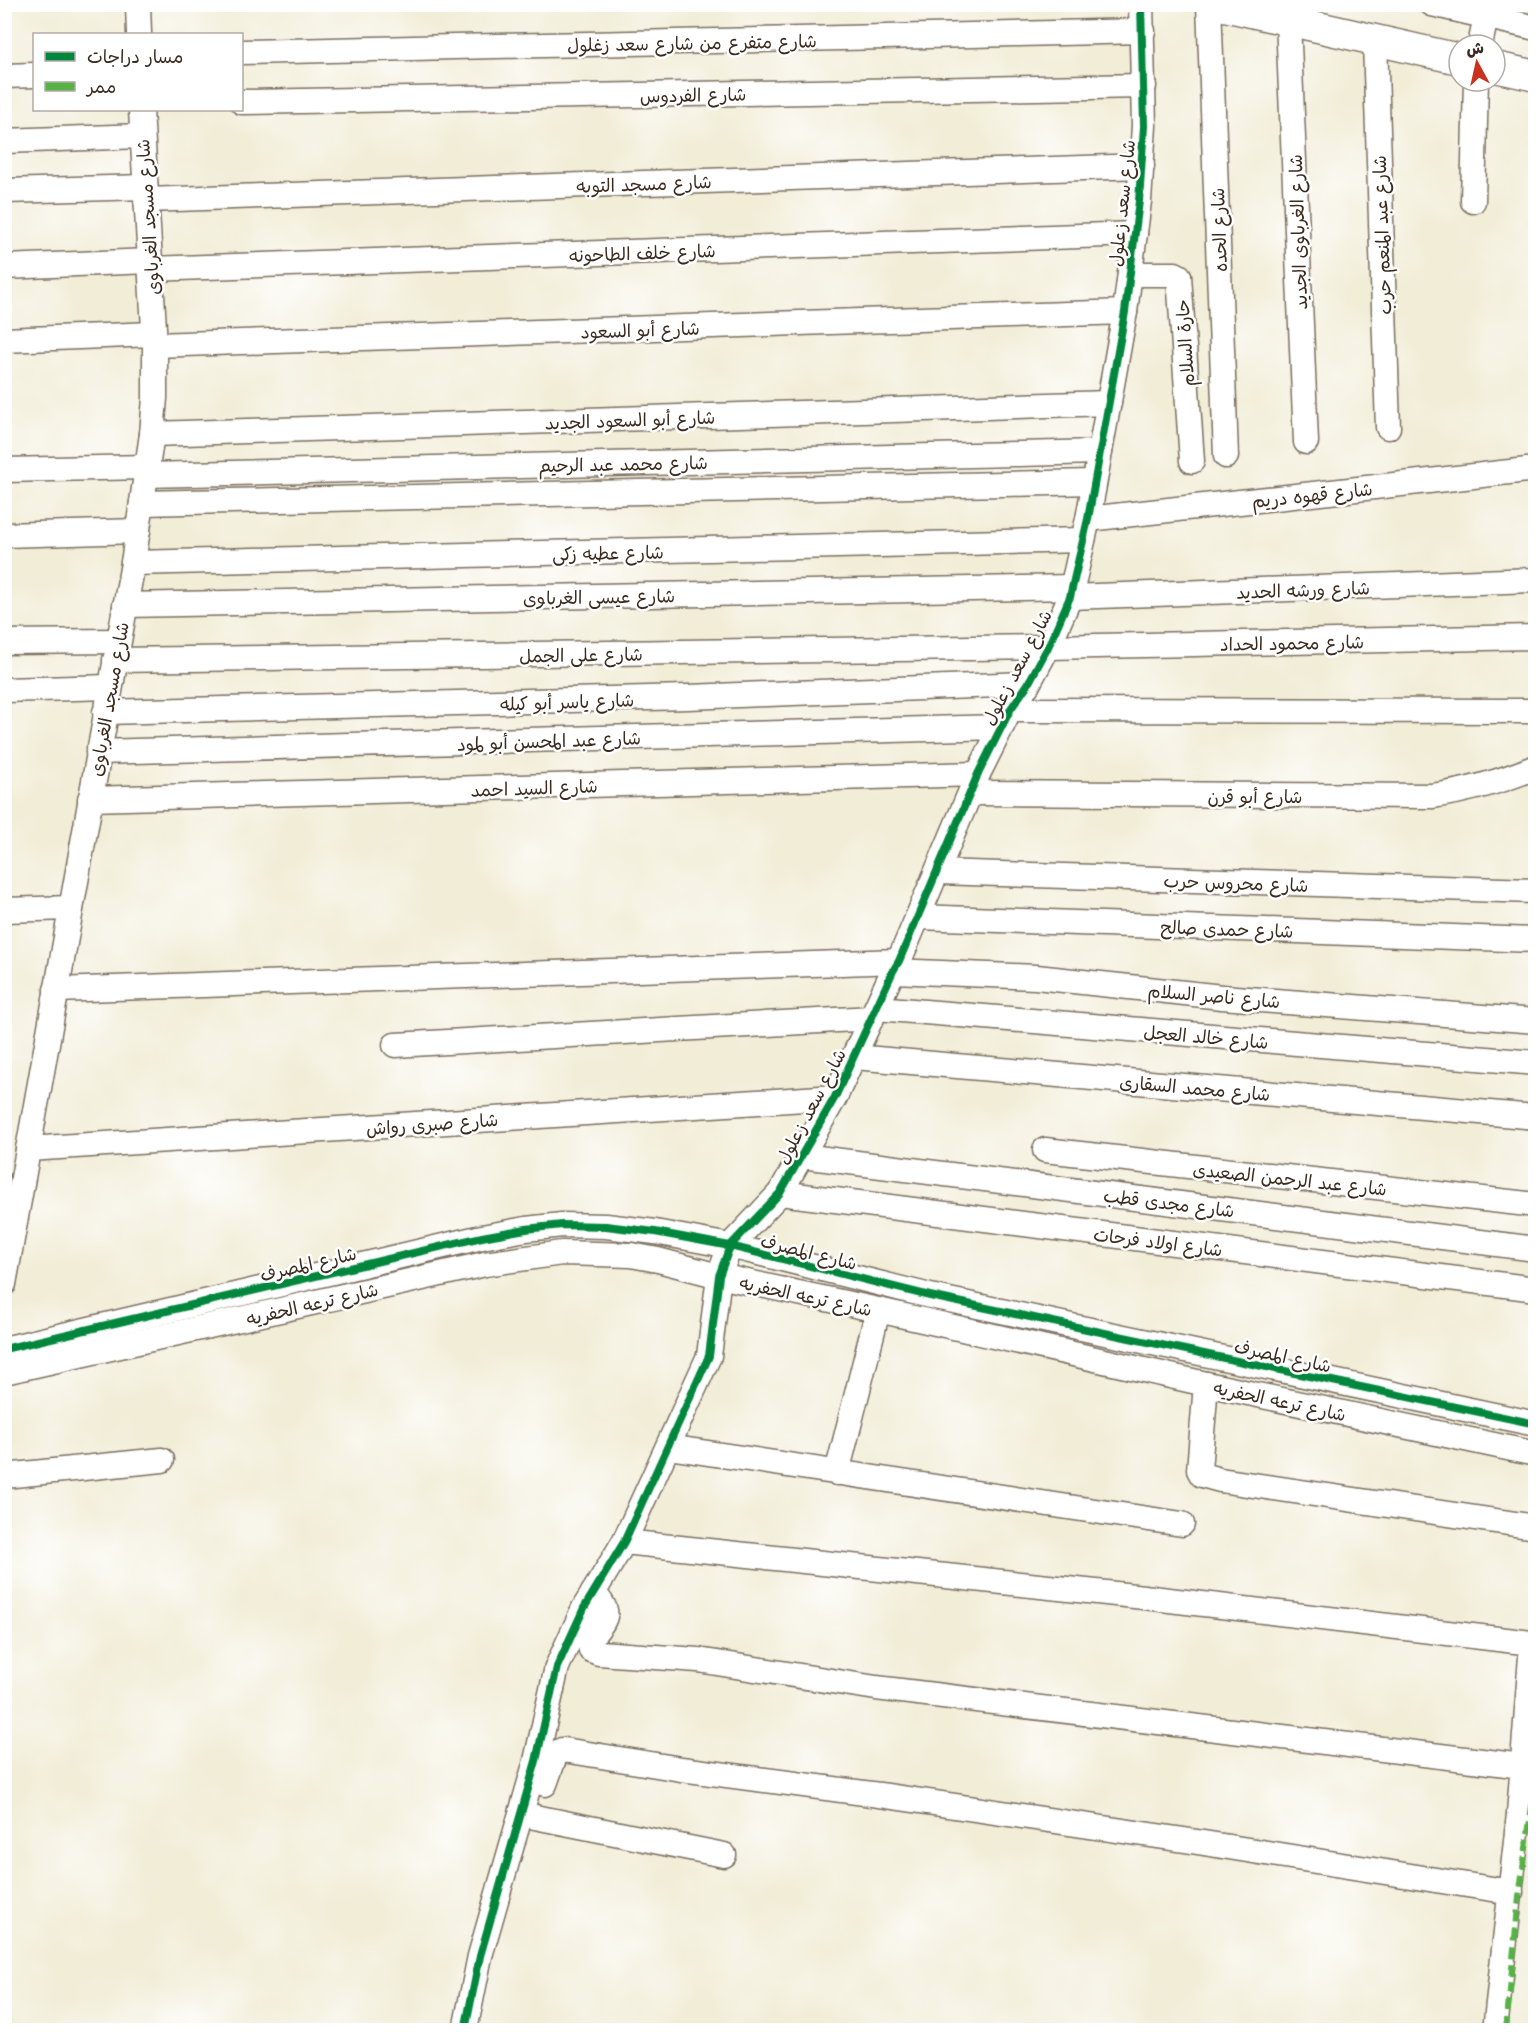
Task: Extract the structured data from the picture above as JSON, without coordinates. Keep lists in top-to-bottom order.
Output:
{
  "streets": {
    "street": [
      "شارع متفرع من شارع سعد زغلول",
      "شارع الفردوس",
      "شارع مسجد التوبه",
      "شارع سعد زعلول",
      "شارع مسجد الغرباوى",
      "شارع الحده",
      "شارع الغرباوى الجديد",
      "شارع عبد المنعم حرب",
      "شارع خلف الطاحونه",
      "شارع أبو السعود",
      "حارة السلام",
      "شارع أبو السعود الجديد",
      "شارع محمد عبد الرحيم",
      "شارع قهوه دريم",
      "شارع عطيه زكى",
      "شارع ورشه الحديد",
      "شارع عيسى الغرباوى",
      "شارع محمود الحداد",
      "شارع على الجمل",
      "شارع ياسر أبو كيله",
      "شارع عبد المحسن أبو لمود",
      "شارع السيد احمد",
      "شارع أبو قرن",
      "شارع محروس حرب",
      "شارع حمدى صالح",
      "شارع ناصر السلام",
      "شارع خالد العجل",
      "شارع محمد السقارى",
      "شارع صبرى رواش",
      "شارع عبد الرحمن الصعيدى",
      "شارع مجدى قطب",
      "شارع اولاد فرحات",
      "شارع المصرف",
      "شارع ترعه الحفريه"
    ]
  },
  "crossings": [
    ["شارع متفرع من شارع سعد زغلول", "شارع سعد زعلول"],
    ["شارع الفردوس", "شارع سعد زعلول"],
    ["شارع مسجد التوبه", "شارع سعد زعلول"],
    ["شارع مسجد التوبه", "شارع مسجد الغرباوى"],
    ["شارع سعد زعلول", "شارع خلف الطاحونه"],
    ["شارع سعد زعلول", "شارع أبو السعود"],
    ["شارع سعد زعلول", "حارة السلام"],
    ["شارع سعد زعلول", "شارع أبو السعود الجديد"],
    ["شارع سعد زعلول", "شارع محمد عبد الرحيم"],
    ["شارع سعد زعلول", "شارع قهوه دريم"],
    ["شارع سعد زعلول", "شارع عطيه زكى"],
    ["شارع سعد زعلول", "شارع ورشه الحديد"],
    ["شارع سعد زعلول", "شارع عيسى الغرباوى"],
    ["شارع سعد زعلول", "شارع محمود الحداد"],
    ["شارع سعد زعلول", "شارع على الجمل"],
    ["شارع سعد زعلول", "شارع ياسر أبو كيله"],
    ["شارع سعد زعلول", "شارع عبد المحسن أبو لمود"],
    ["شارع سعد زعلول", "شارع السيد احمد"],
    ["شارع سعد زعلول", "شارع أبو قرن"],
    ["شارع سعد زعلول", "شارع محروس حرب"],
    ["شارع سعد زعلول", "شارع حمدى صالح"],
    ["شارع سعد زعلول", "شارع ناصر السلام"],
    ["شارع سعد زعلول", "شارع خالد العجل"],
    ["شارع سعد زعلول", "شارع محمد السقارى"],
    ["شارع سعد زعلول", "شارع صبرى رواش"],
    ["شارع سعد زعلول", "شارع مجدى قطب"],
    ["شارع سعد زعلول", "شارع اولاد فرحات"],
    ["شارع سعد زعلول", "شارع المصرف"],
    ["شارع مسجد الغرباوى", "شارع خلف الطاحونه"],
    ["شارع مسجد الغرباوى", "شارع أبو السعود"],
    ["شارع مسجد الغرباوى", "شارع أبو السعود الجديد"],
    ["شارع مسجد الغرباوى", "شارع محمد عبد الرحيم"],
    ["شارع مسجد الغرباوى", "شارع عطيه زكى"],
    ["شارع مسجد الغرباوى", "شارع عيسى الغرباوى"],
    ["شارع مسجد الغرباوى", "شارع على الجمل"],
    ["شارع مسجد الغرباوى", "شارع ياسر أبو كيله"],
    ["شارع مسجد الغرباوى", "شارع عبد المحسن أبو لمود"],
    ["شارع مسجد الغرباوى", "شارع السيد احمد"],
    ["شارع مسجد الغرباوى", "شارع ناصر السلام"],
    ["شارع مسجد الغرباوى", "شارع صبرى رواش"],
    ["شارع قهوه دريم", "شارع عطيه زكى"],
    ["شارع ورشه الحديد", "شارع عيسى الغرباوى"],
    ["شارع محمود الحداد", "شارع على الجمل"],
    ["شارع السيد احمد", "شارع أبو قرن"]
  ],
  "legend": ["مسار دراجات", "ممر"],
  "north": "top"
}
